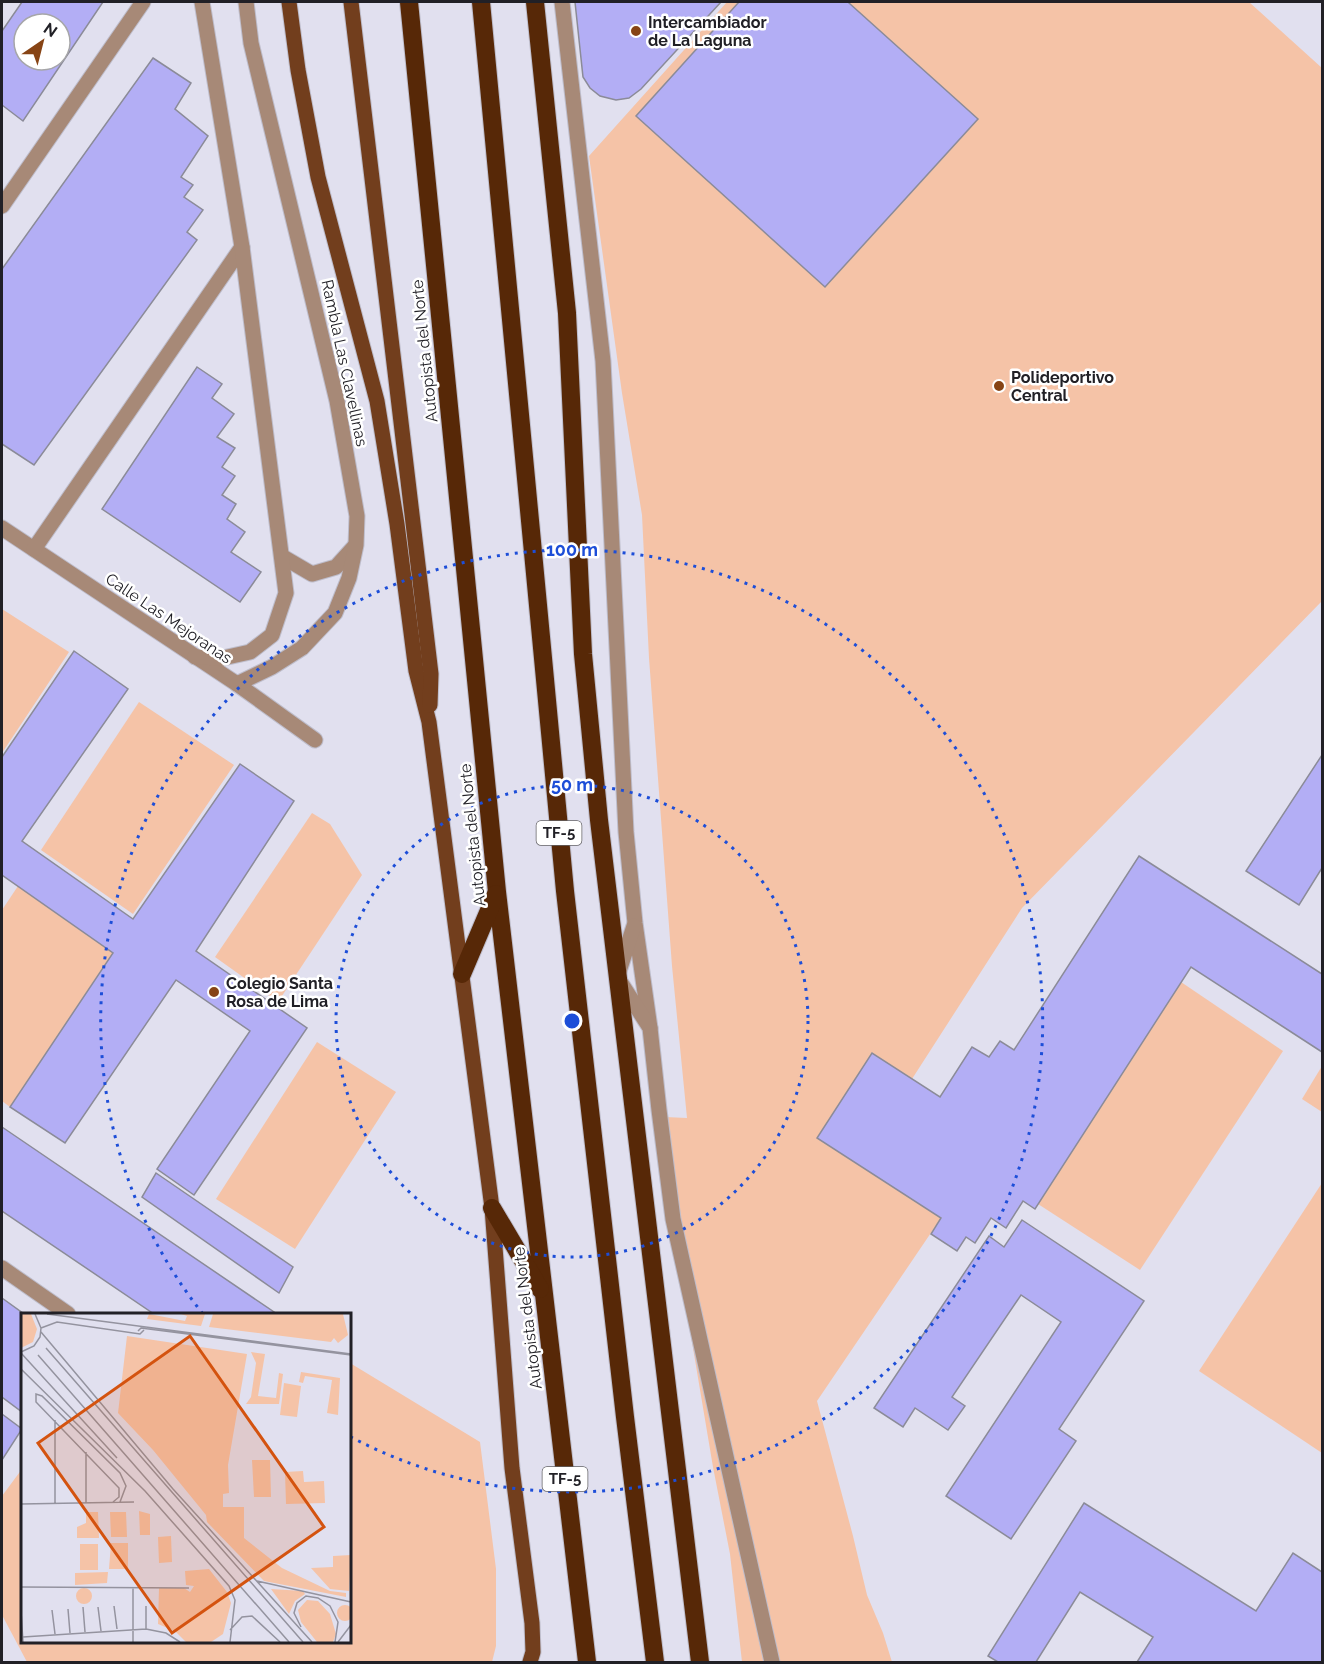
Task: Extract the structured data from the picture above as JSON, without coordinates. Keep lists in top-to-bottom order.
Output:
{
  "streets": {
    "highway": ["Autopista del Norte", "TF-5"],
    "street": ["Rambla Las Clavellinas", "Calle Las Mejoranas"]
  },
  "crossings": [
    ["Rambla Las Clavellinas", "Calle Las Mejoranas"]
  ],
  "places": ["Intercambiador de La Laguna", "Polideportivo Central", "Colegio Santa Rosa de Lima"],
  "north": "top right",
  "rings": ["100 m", "50 m"]
}
